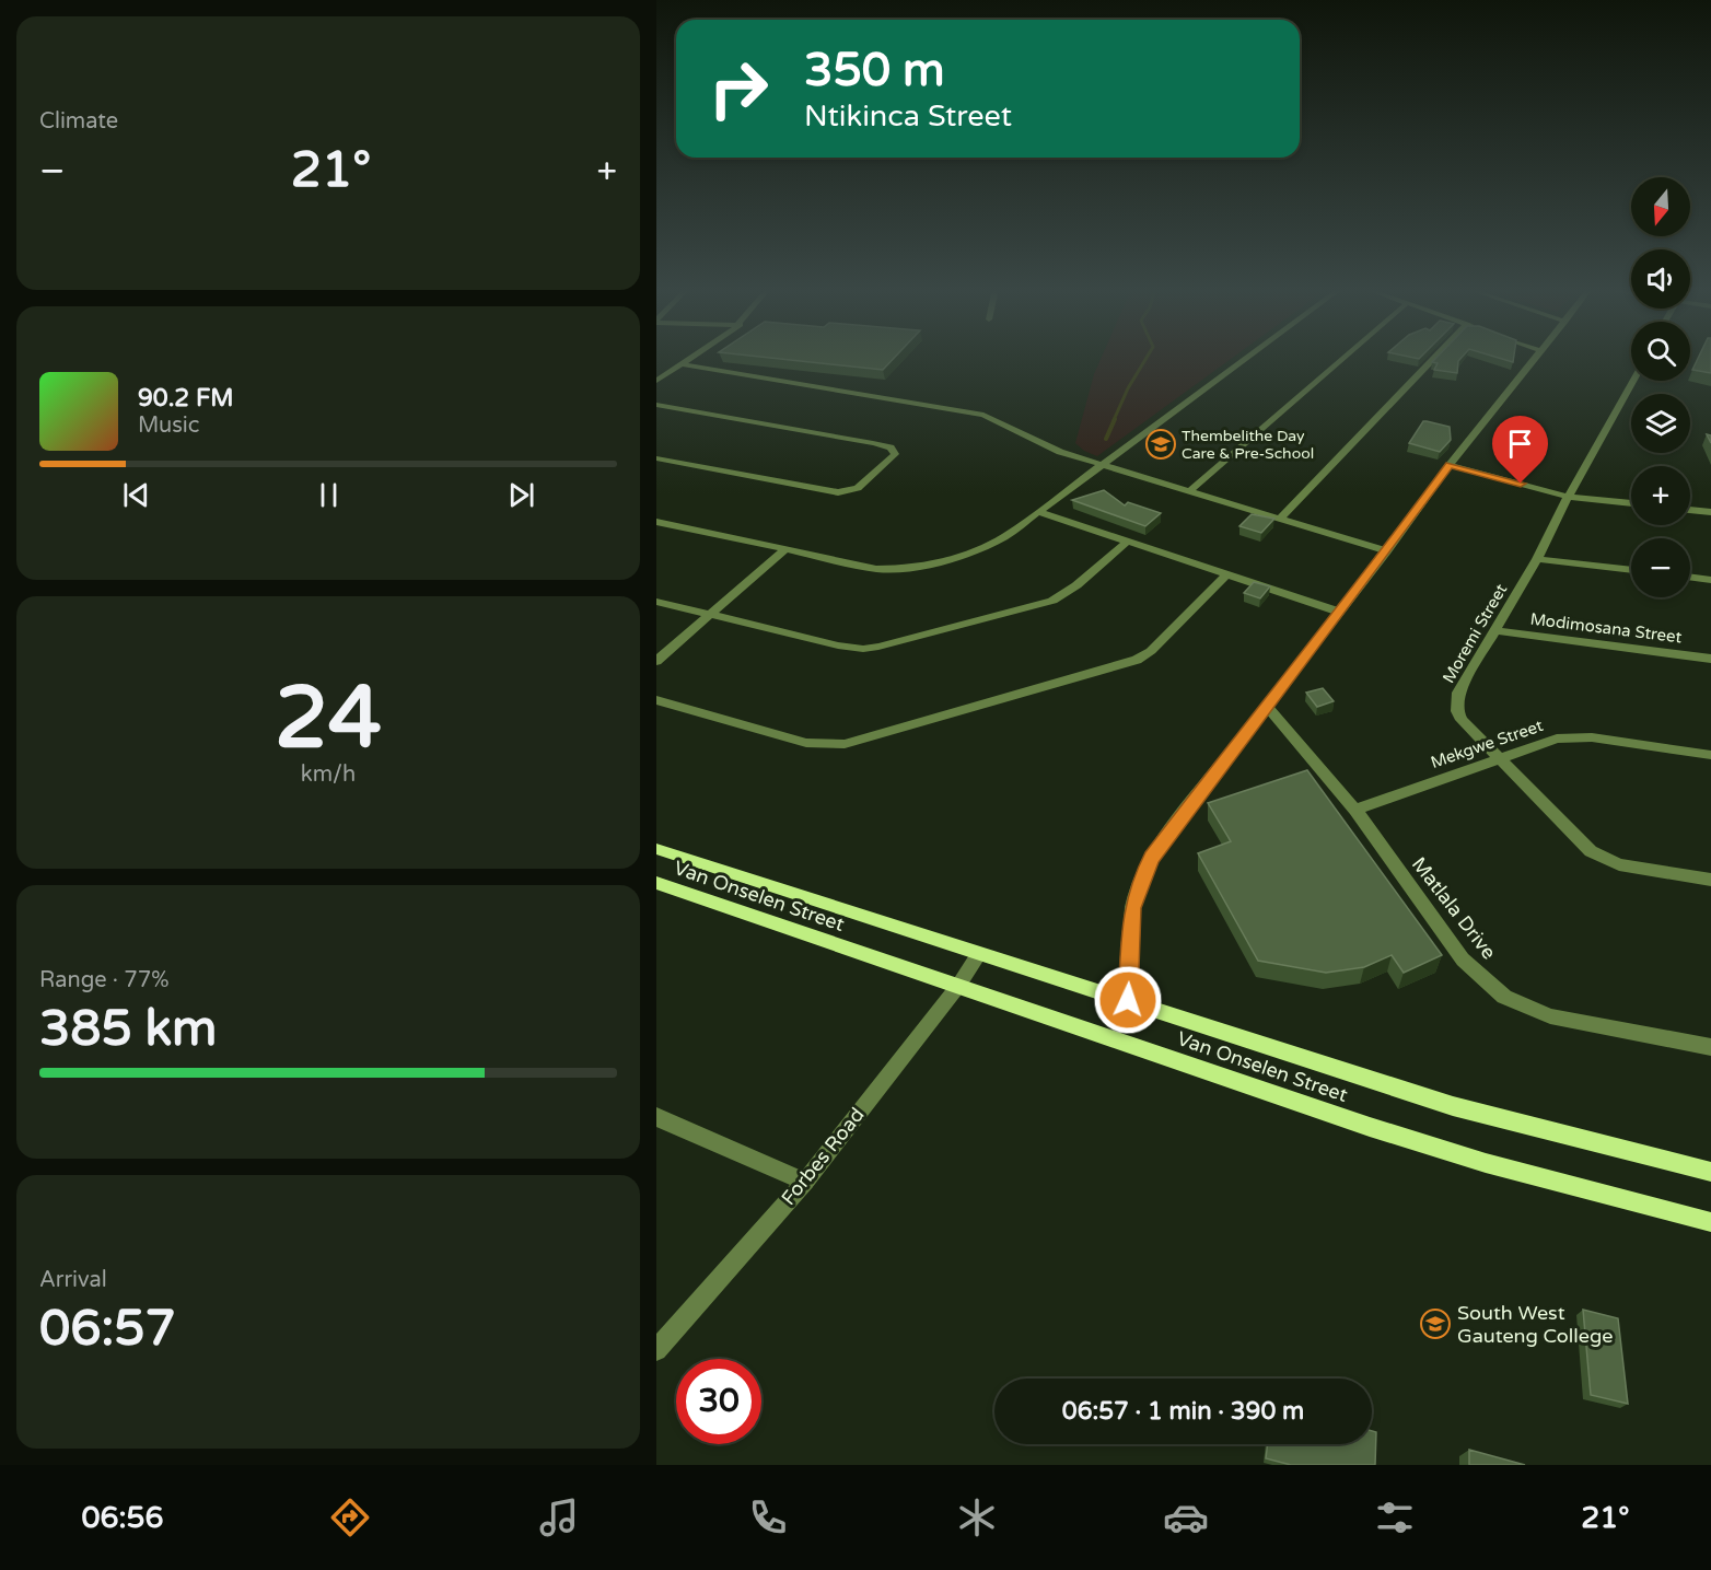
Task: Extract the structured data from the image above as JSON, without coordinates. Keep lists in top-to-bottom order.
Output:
{
  "streets": {
    "main road": ["Van Onselen Street"],
    "street": [
      "Modimosana Street",
      "Moremi Street",
      "Mekgwe Street",
      "Matlala Drive",
      "Forbes Road"
    ]
  },
  "crossings": [
    ["Modimosana Street", "Moremi Street"],
    ["Moremi Street", "Mekgwe Street"],
    ["Mekgwe Street", "Matlala Drive"],
    ["Van Onselen Street", "Forbes Road"]
  ],
  "places": {
    "school or university": ["Thembelithe Day Care & Pre-School", "South West Gauteng College"]
  },
  "north": "bottom",
  "page": {
    "tile": [
      "Climate",
      ["24", "km/h"],
      ["Range · 77%", "385 km"],
      ["Arrival", "06:57"]
    ],
    "turn": ["350 m", "Ntikinca Street"],
    "heat": ["−", "21°", "+"],
    "map_buttons": ["+", "−"],
    "song": ["90.2 FM", "Music"],
    "limit": "30",
    "trip": "06:57 · 1 min · 390 m",
    "tabs": ["06:56", "21°"]
  }
}
